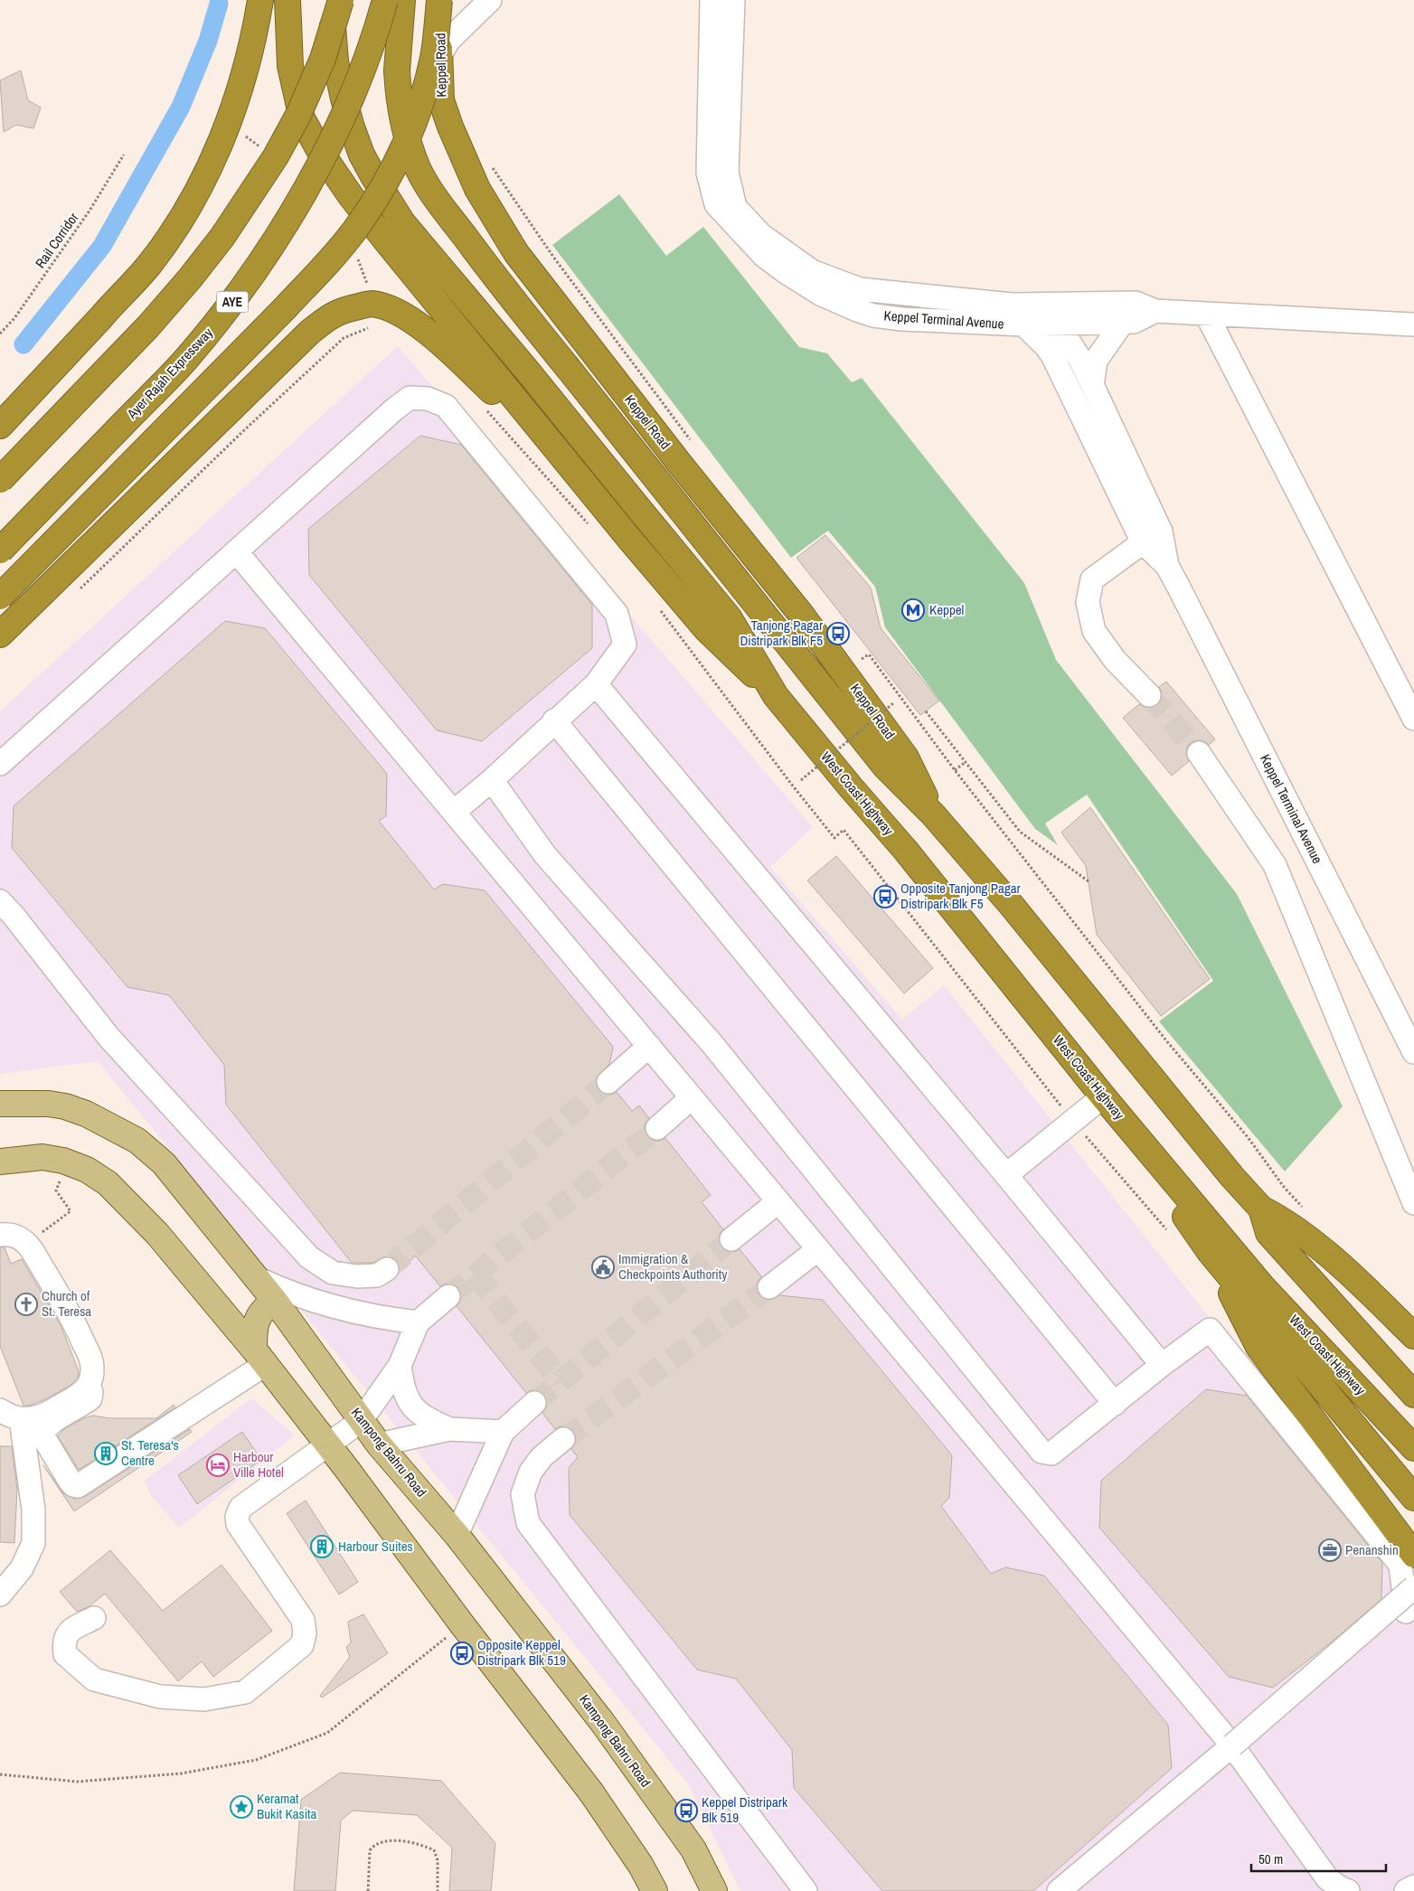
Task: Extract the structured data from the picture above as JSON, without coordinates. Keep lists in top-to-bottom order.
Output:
{
  "streets": {
    "highway": [
      "Keppel Road",
      "AYE",
      "Ayer Rajah Expressway",
      "West Coast Highway"
    ],
    "main road": ["Kampong Bahru Road"],
    "lane": ["Keppel Terminal Avenue"],
    "path": ["Rail Corridor"]
  },
  "places": {
    "metro station": ["Keppel"],
    "bus stop": [
      "Tanjong Pagar Distripark Blk F5",
      "Opposite Tanjong Pagar Distripark Blk F5",
      "Opposite Keppel Distripark Blk 519",
      "Keppel Distripark Blk 519"
    ],
    "public building": ["Immigration & Checkpoints Authority"],
    "church": ["Church of St. Teresa"],
    "building": ["St. Teresa's Centre", "Harbour Suites"],
    "hotel": ["Harbour Ville Hotel"],
    "office": ["Penanshin"],
    "place": ["Keramat Bukit Kasita"]
  },
  "scale_bar": "50 m"
}
